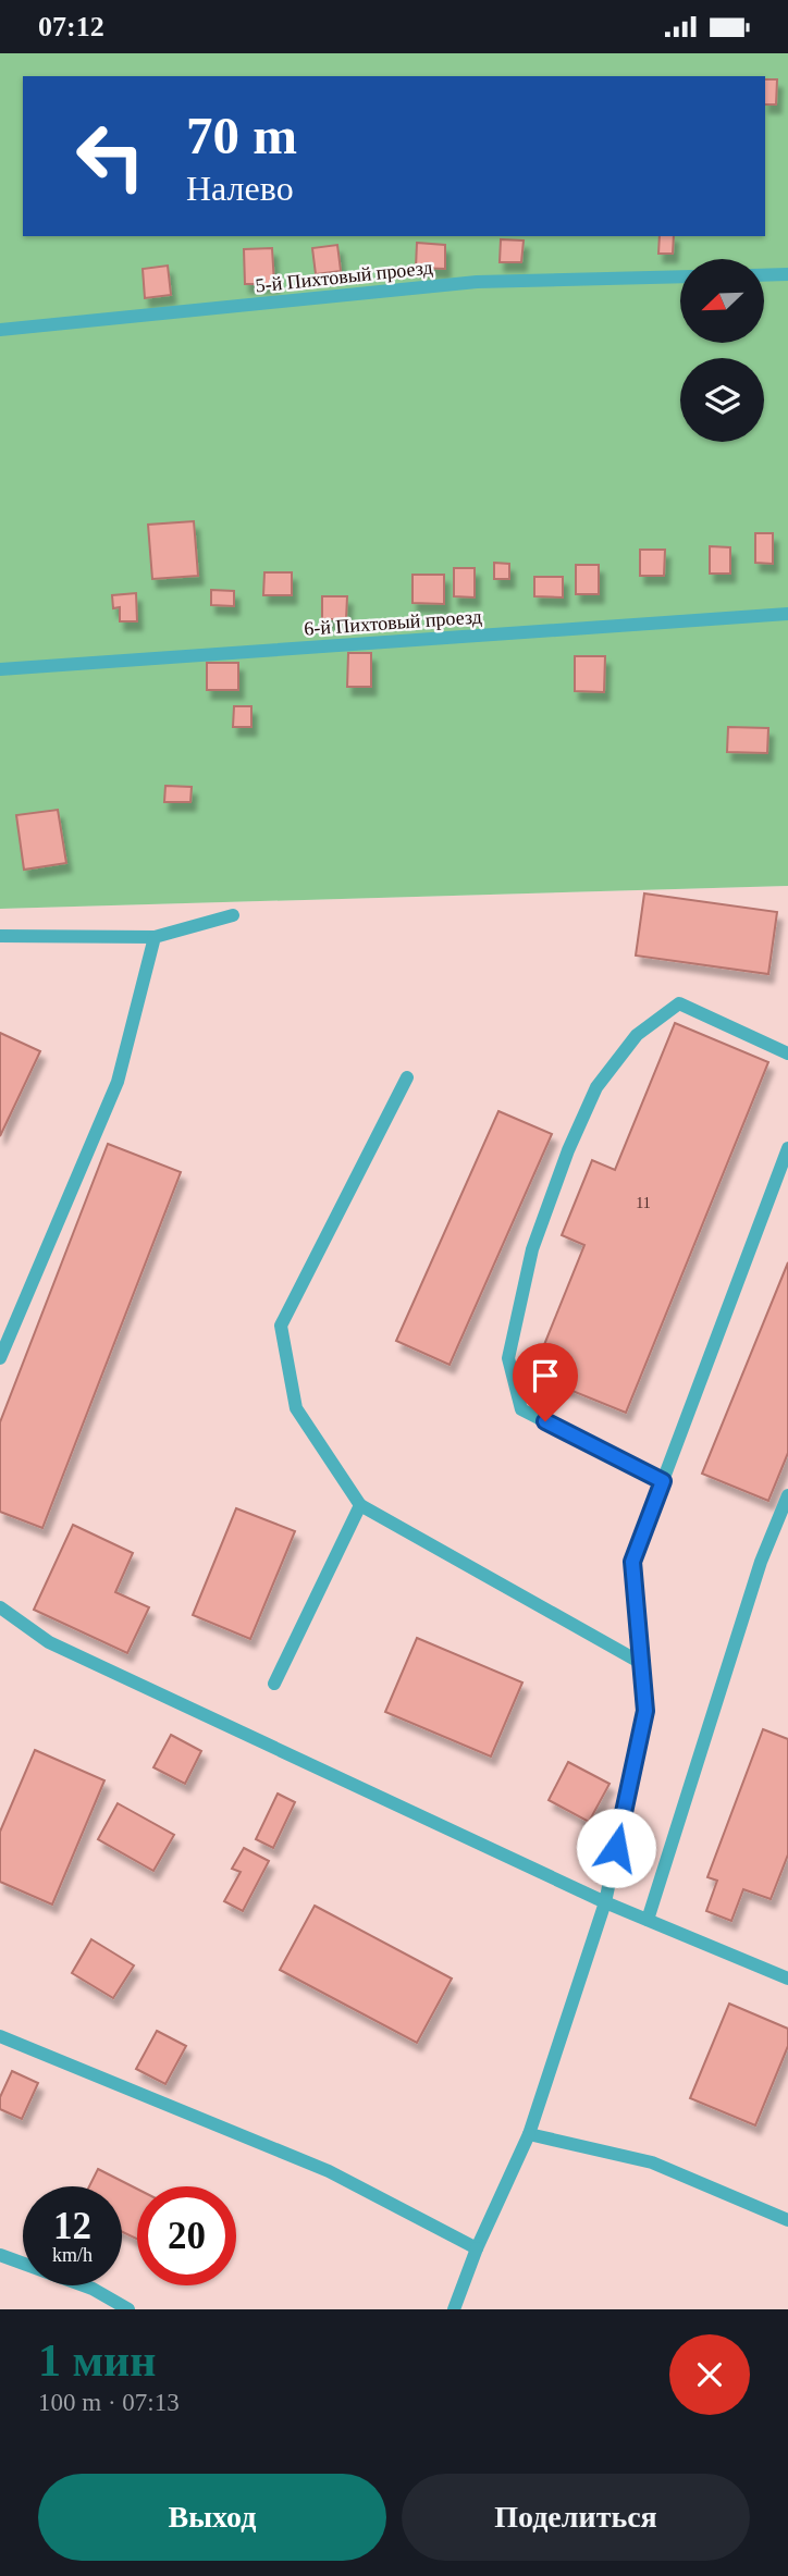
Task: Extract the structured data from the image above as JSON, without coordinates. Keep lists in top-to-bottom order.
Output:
{
  "streets": {
    "lane": ["5-й Пихтовый проезд", "6-й Пихтовый проезд"]
  },
  "house_numbers": ["11"],
  "north": "bottom left",
  "page": {
    "status": "07:12",
    "turn": ["70 m", "Налево"],
    "speed": "12 km/h",
    "limit": "20",
    "heading": ["1 мин", "100 m · 07:13"],
    "buttons": ["Выход", "Поделиться"]
  }
}
